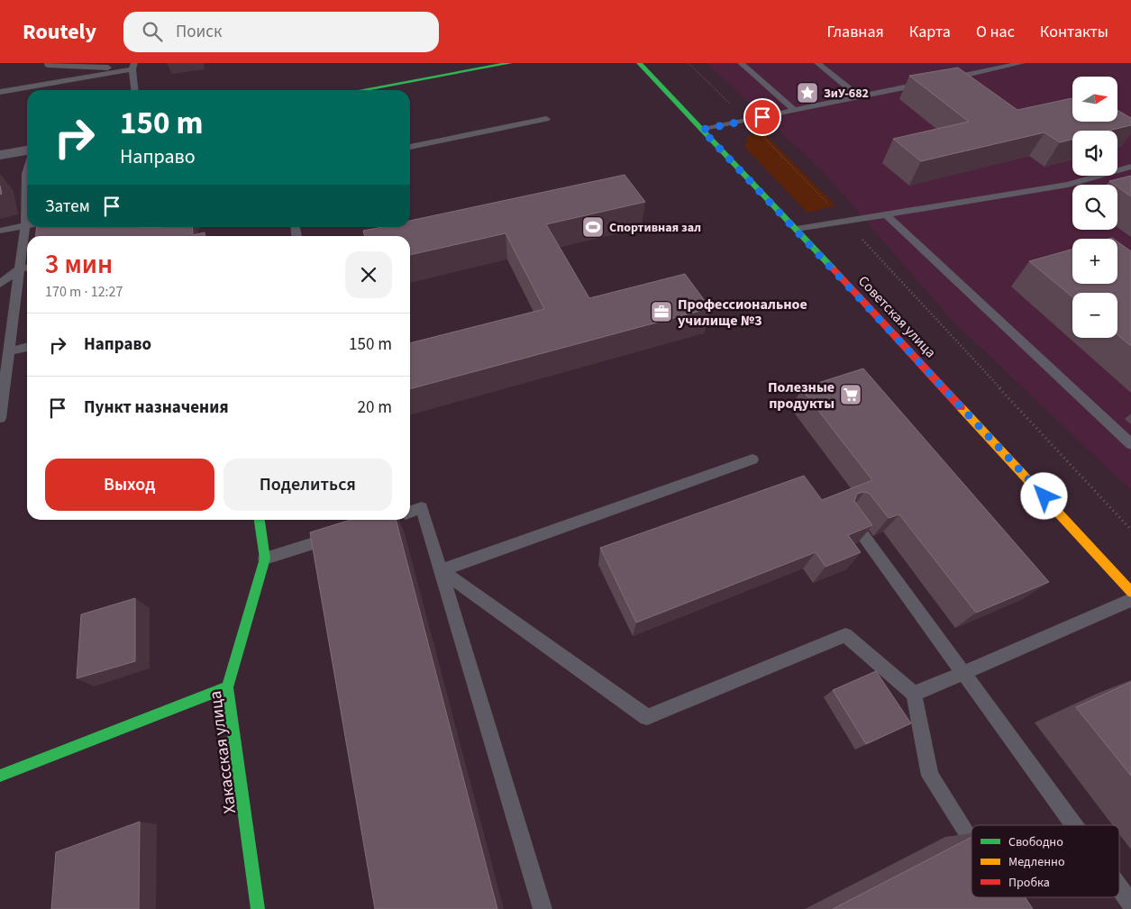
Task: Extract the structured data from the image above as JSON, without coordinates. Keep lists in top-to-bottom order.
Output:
{
  "streets": {
    "street": ["Советская улица", "Хакасская улица"]
  },
  "places": {
    "place": ["ЗиУ-682"],
    "sports": ["Спортивная зал"],
    "office": ["Профессиональное училище №3"],
    "supermarket": ["Полезные продукты"]
  },
  "legend": ["Свободно", "Медленно", "Пробка"],
  "north": "right",
  "page": {
    "header": "Routely",
    "search": "Поиск",
    "nav": [
      "Главная",
      "Карта",
      "О нас",
      "Контакты"
    ],
    "map_buttons": ["+", "−"],
    "turn": ["150 m", "Направо"],
    "then": "Затем",
    "heading": ["3 мин", "170 m · 12:27"],
    "list": [
      {
        "name": "Направо",
        "value": "150 m"
      },
      {
        "name": "Пункт назначения",
        "value": "20 m"
      }
    ],
    "buttons": ["Выход", "Поделиться"]
  }
}
